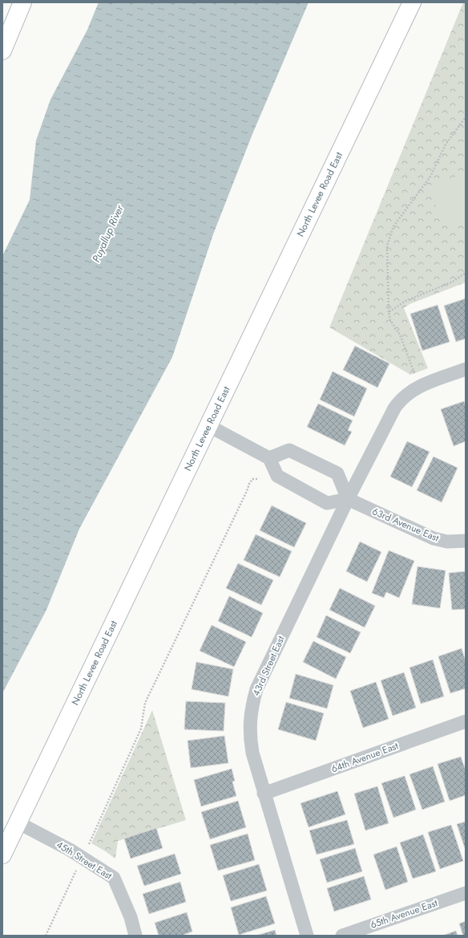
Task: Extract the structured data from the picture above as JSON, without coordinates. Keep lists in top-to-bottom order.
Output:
{
  "streets": {
    "street": [
      "North Levee Road East",
      "63rd Avenue East",
      "43rd Street East",
      "64th Avenue East",
      "45th Street East",
      "65th Avenue East"
    ]
  },
  "crossings": [
    ["North Levee Road East", "45th Street East"],
    ["63rd Avenue East", "43rd Street East"],
    ["43rd Street East", "64th Avenue East"]
  ],
  "water": ["Puyallup River"]
}
